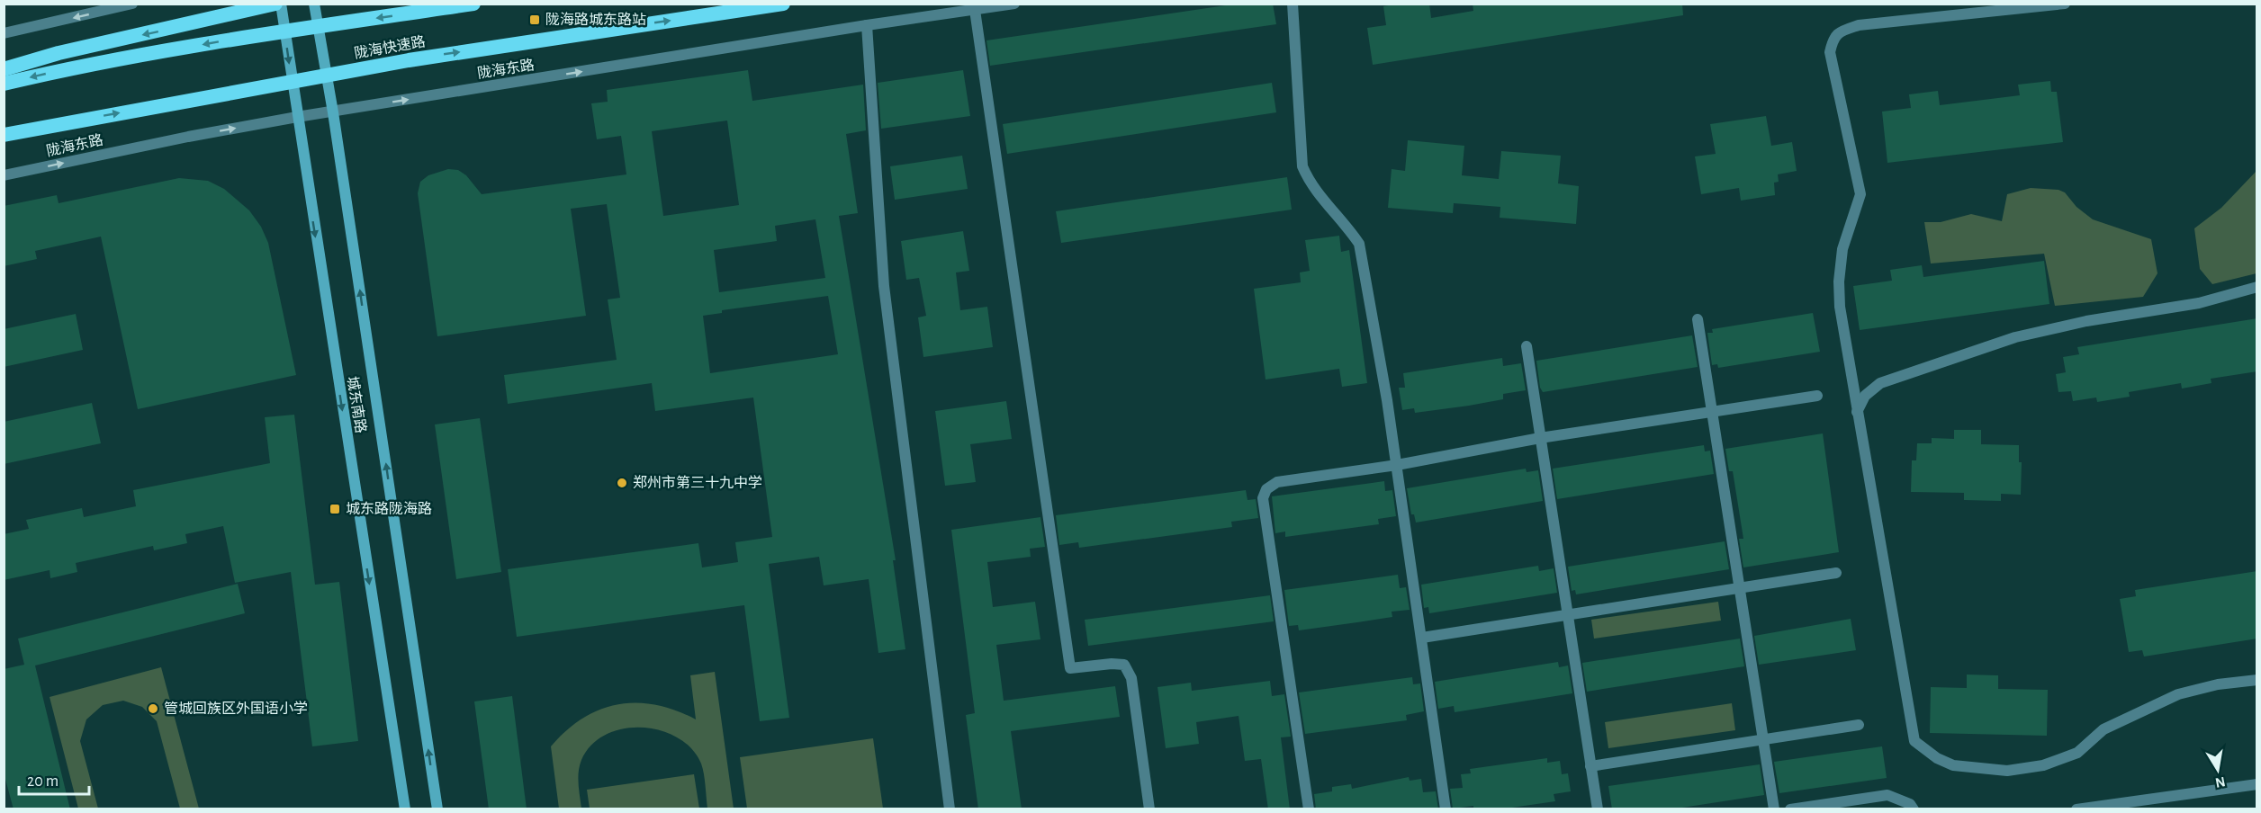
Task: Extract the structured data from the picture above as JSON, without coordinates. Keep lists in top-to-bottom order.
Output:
{
  "streets": {
    "highway": ["陇海快速路"],
    "main road": ["城东南路"],
    "street": ["陇海东路"]
  },
  "crossings": [
    ["陇海东路", "城东南路"]
  ],
  "one_way": ["陇海东路"],
  "places": {
    "transit": ["陇海路城东路站", "城东路陇海路"],
    "other": ["郑州市第三十九中学", "管城回族区外国语小学"]
  },
  "scale_bar": "20 m",
  "north": "bottom"
}
